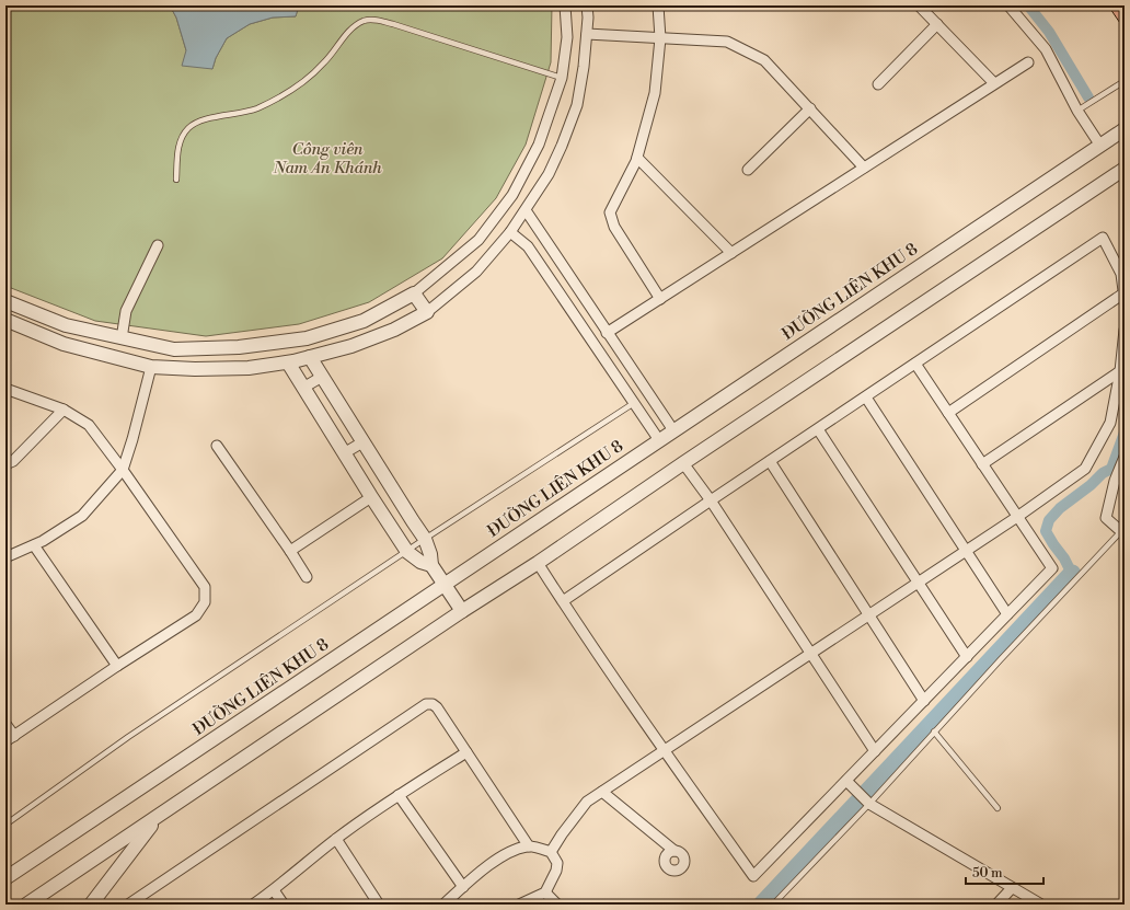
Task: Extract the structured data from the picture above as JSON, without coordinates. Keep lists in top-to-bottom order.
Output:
{
  "streets": {
    "street": ["ĐƯỜNG LIÊN KHU 8"]
  },
  "parks": ["Công viên Nam An Khánh"],
  "scale_bar": "50 m"
}
